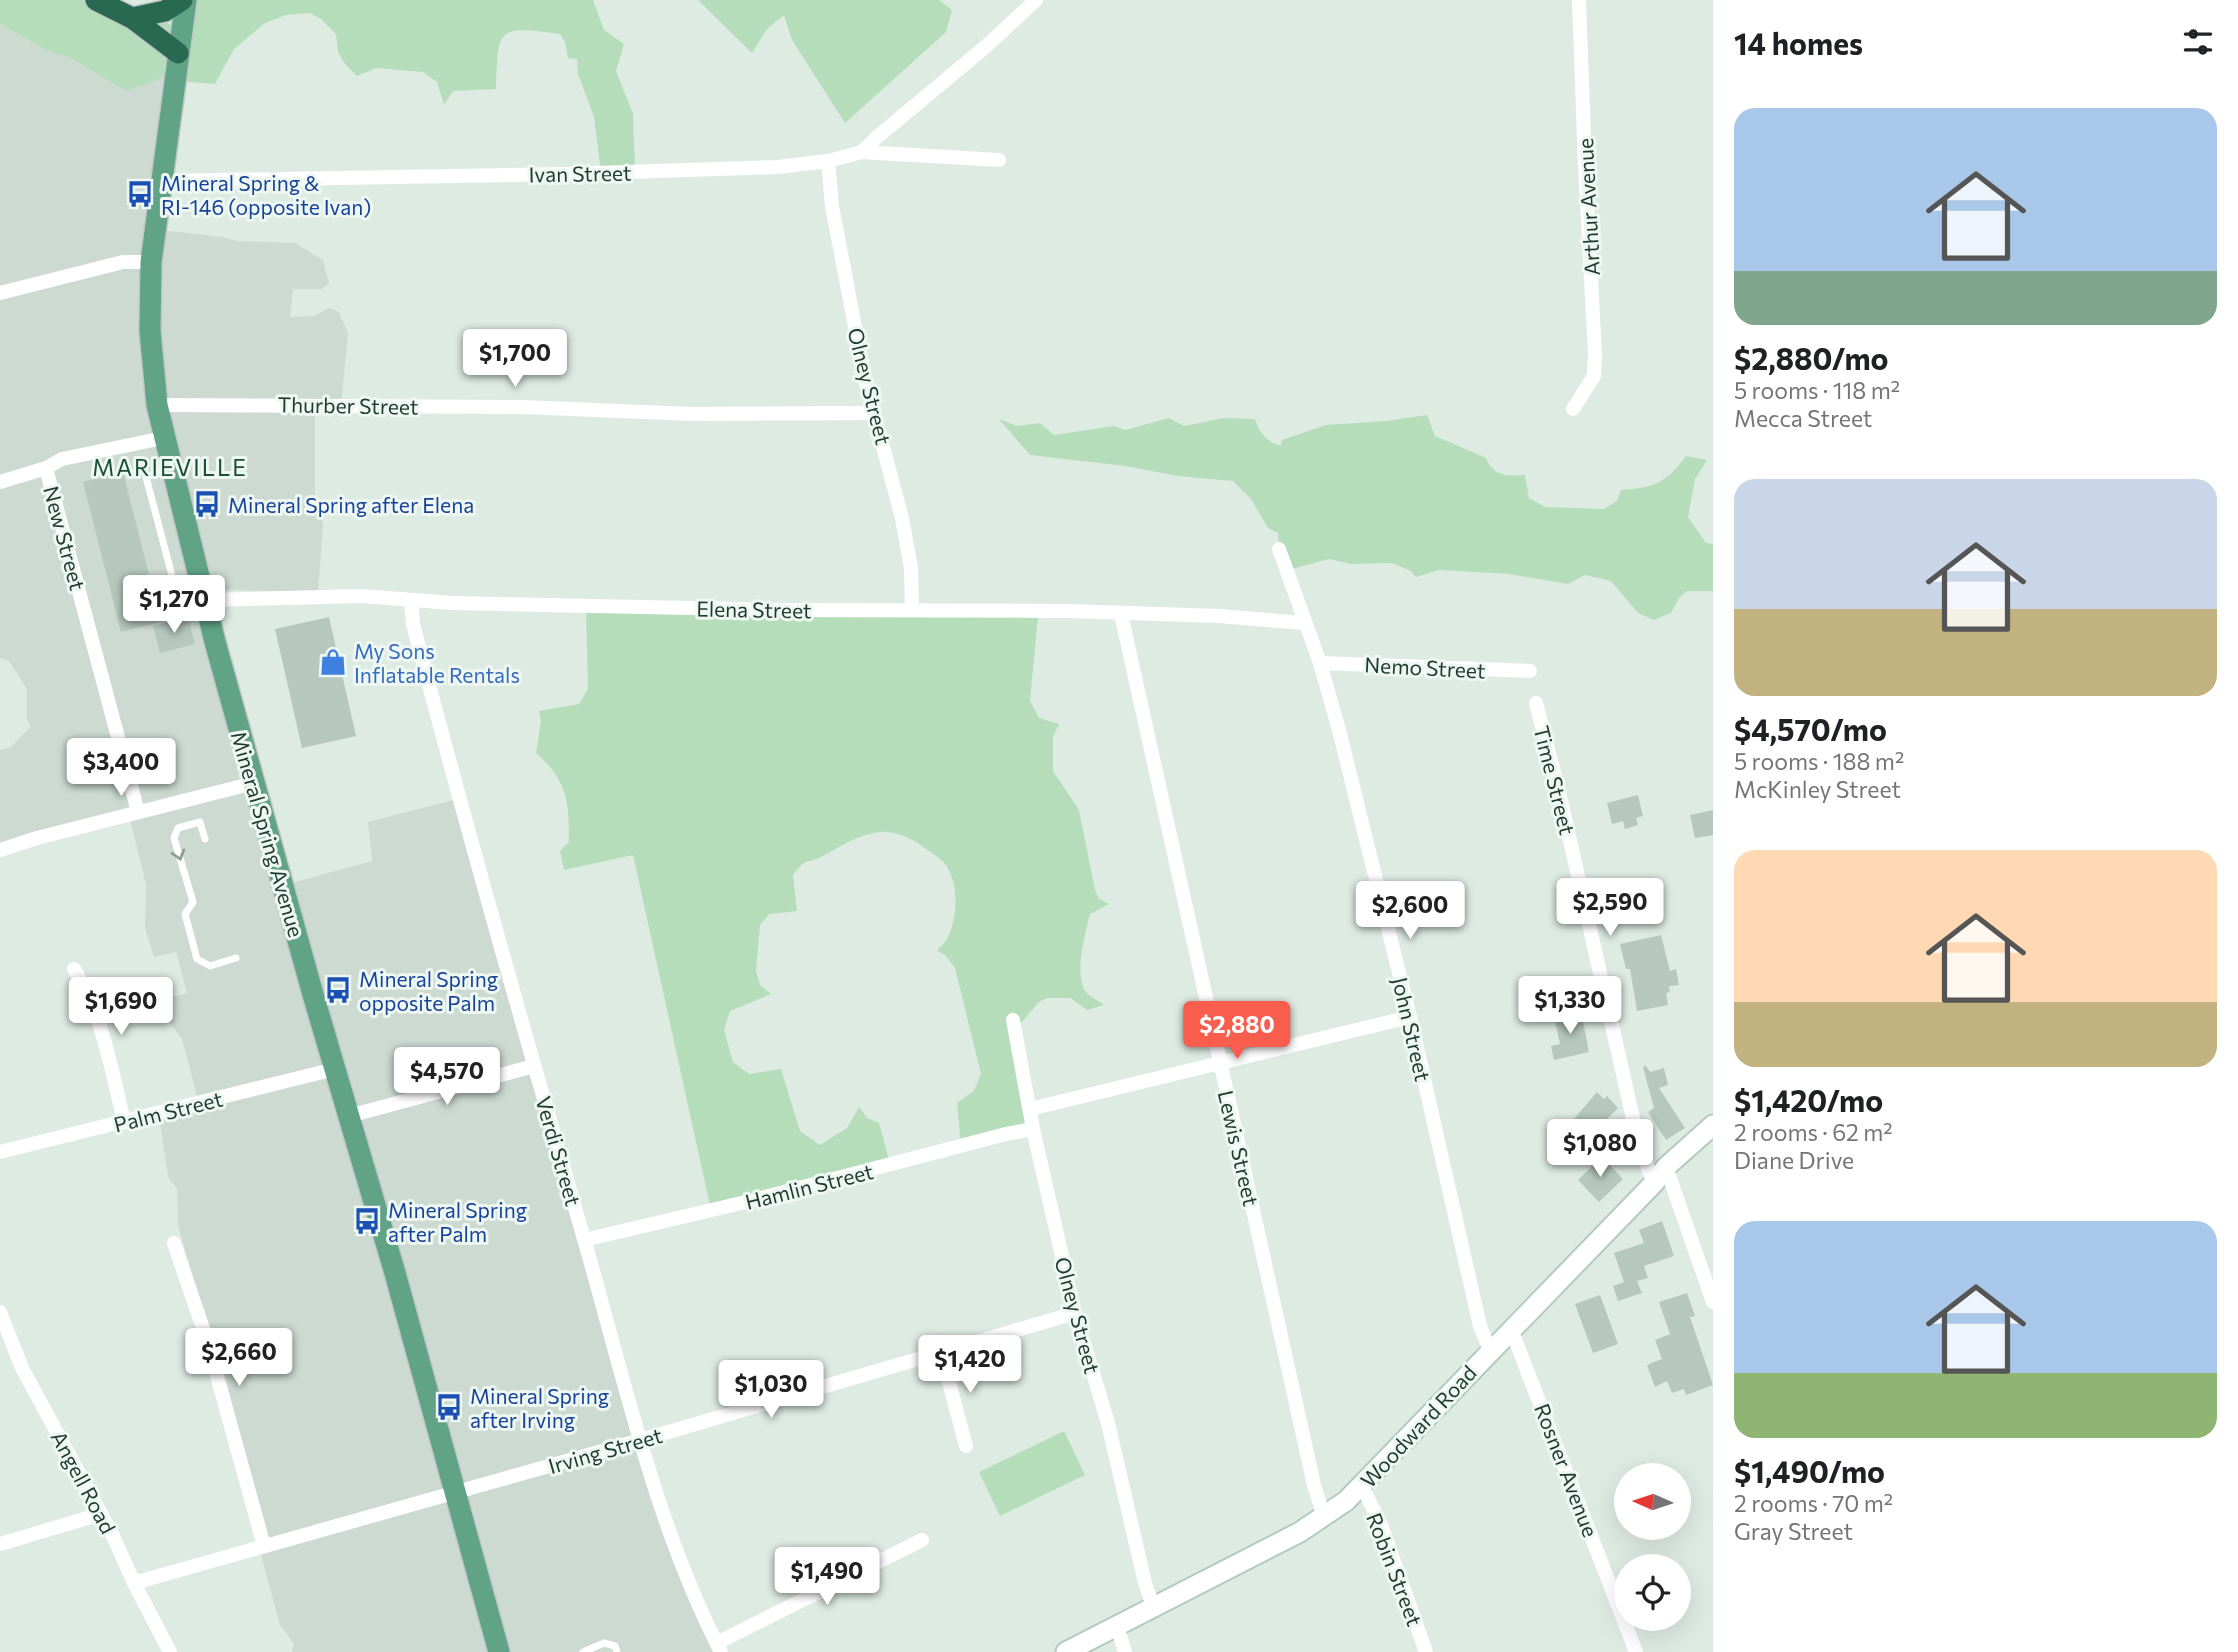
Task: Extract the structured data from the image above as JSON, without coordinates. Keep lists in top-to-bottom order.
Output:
{
  "streets": {
    "main road": ["Mineral Spring Avenue"],
    "street": [
      "Ivan Street",
      "Arthur Avenue",
      "Olney Street",
      "Thurber Street",
      "New Street",
      "Elena Street",
      "Nemo Street",
      "Time Street",
      "John Street",
      "Palm Street",
      "Lewis Street",
      "Verdi Street",
      "Hamlin Street",
      "Woodward Road",
      "Irving Street",
      "Rosner Avenue",
      "Angell Road",
      "Robin Street"
    ]
  },
  "crossings": [
    ["Ivan Street", "Olney Street"],
    ["Ivan Street", "Mineral Spring Avenue"],
    ["Olney Street", "Thurber Street"],
    ["Olney Street", "Elena Street"],
    ["Olney Street", "Hamlin Street"],
    ["Olney Street", "Woodward Road"],
    ["Olney Street", "Irving Street"],
    ["Thurber Street", "Mineral Spring Avenue"],
    ["Elena Street", "Mineral Spring Avenue"],
    ["Elena Street", "John Street"],
    ["Elena Street", "Lewis Street"],
    ["Elena Street", "Verdi Street"],
    ["Nemo Street", "John Street"],
    ["Time Street", "Woodward Road"],
    ["Mineral Spring Avenue", "Palm Street"],
    ["Mineral Spring Avenue", "Irving Street"],
    ["John Street", "Woodward Road"],
    ["Lewis Street", "Woodward Road"],
    ["Verdi Street", "Hamlin Street"],
    ["Verdi Street", "Irving Street"],
    ["Woodward Road", "Rosner Avenue"],
    ["Woodward Road", "Robin Street"],
    ["Irving Street", "Angell Road"]
  ],
  "districts": ["MARIEVILLE"],
  "places": {
    "bus stop": [
      "Mineral Spring & RI-146 (opposite Ivan)",
      "Mineral Spring after Elena",
      "Mineral Spring opposite Palm",
      "Mineral Spring after Palm",
      "Mineral Spring after Irving"
    ],
    "shop": ["My Sons Inflatable Rentals"]
  },
  "north": "left",
  "page": {
    "heading": "14 homes",
    "list": [
      {
        "name": "$2,880/mo",
        "note": "5 rooms · 118 m² · Mecca Street"
      },
      {
        "name": "$4,570/mo",
        "note": "5 rooms · 188 m² · McKinley Street"
      },
      {
        "name": "$1,420/mo",
        "note": "2 rooms · 62 m² · Diane Drive"
      },
      {
        "name": "$1,490/mo",
        "note": "2 rooms · 70 m² · Gray Street"
      }
    ],
    "price": [
      "$1,700",
      "$1,270",
      "$3,400",
      "$2,590",
      "$2,600",
      "$1,330",
      "$1,690",
      "$2,880",
      "$4,570",
      "$1,080",
      "$2,660",
      "$1,420",
      "$1,030",
      "$1,490"
    ]
  }
}
